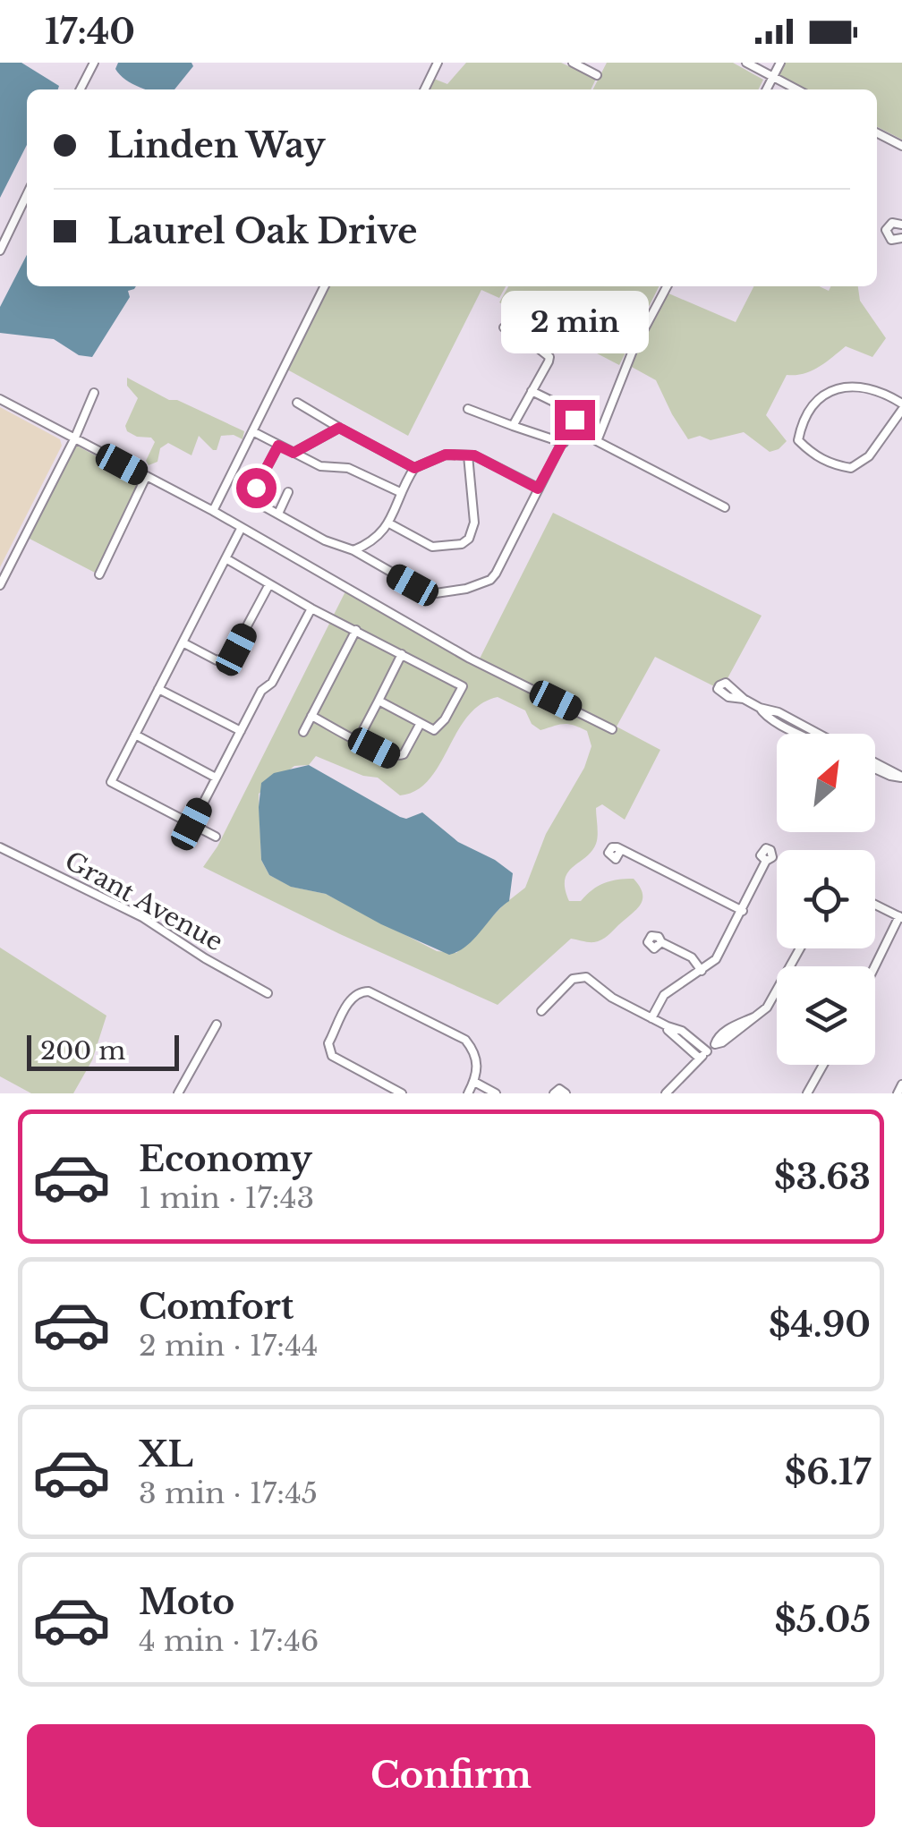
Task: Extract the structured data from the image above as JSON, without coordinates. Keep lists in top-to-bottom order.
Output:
{
  "streets": {
    "street": ["Grant Avenue"]
  },
  "scale_bar": "200 m",
  "north": "top right",
  "page": {
    "status": "17:40",
    "banner": ["Linden Way", "Laurel Oak Drive"],
    "bubble": "2 min",
    "scale": "200 m",
    "list": [
      {
        "name": "Economy",
        "note": "1 min · 17:43",
        "value": "$3.63"
      },
      {
        "name": "Comfort",
        "note": "2 min · 17:44",
        "value": "$4.90"
      },
      {
        "name": "XL",
        "note": "3 min · 17:45",
        "value": "$6.17"
      },
      {
        "name": "Moto",
        "note": "4 min · 17:46",
        "value": "$5.05"
      }
    ],
    "buttons": "Confirm"
  }
}
